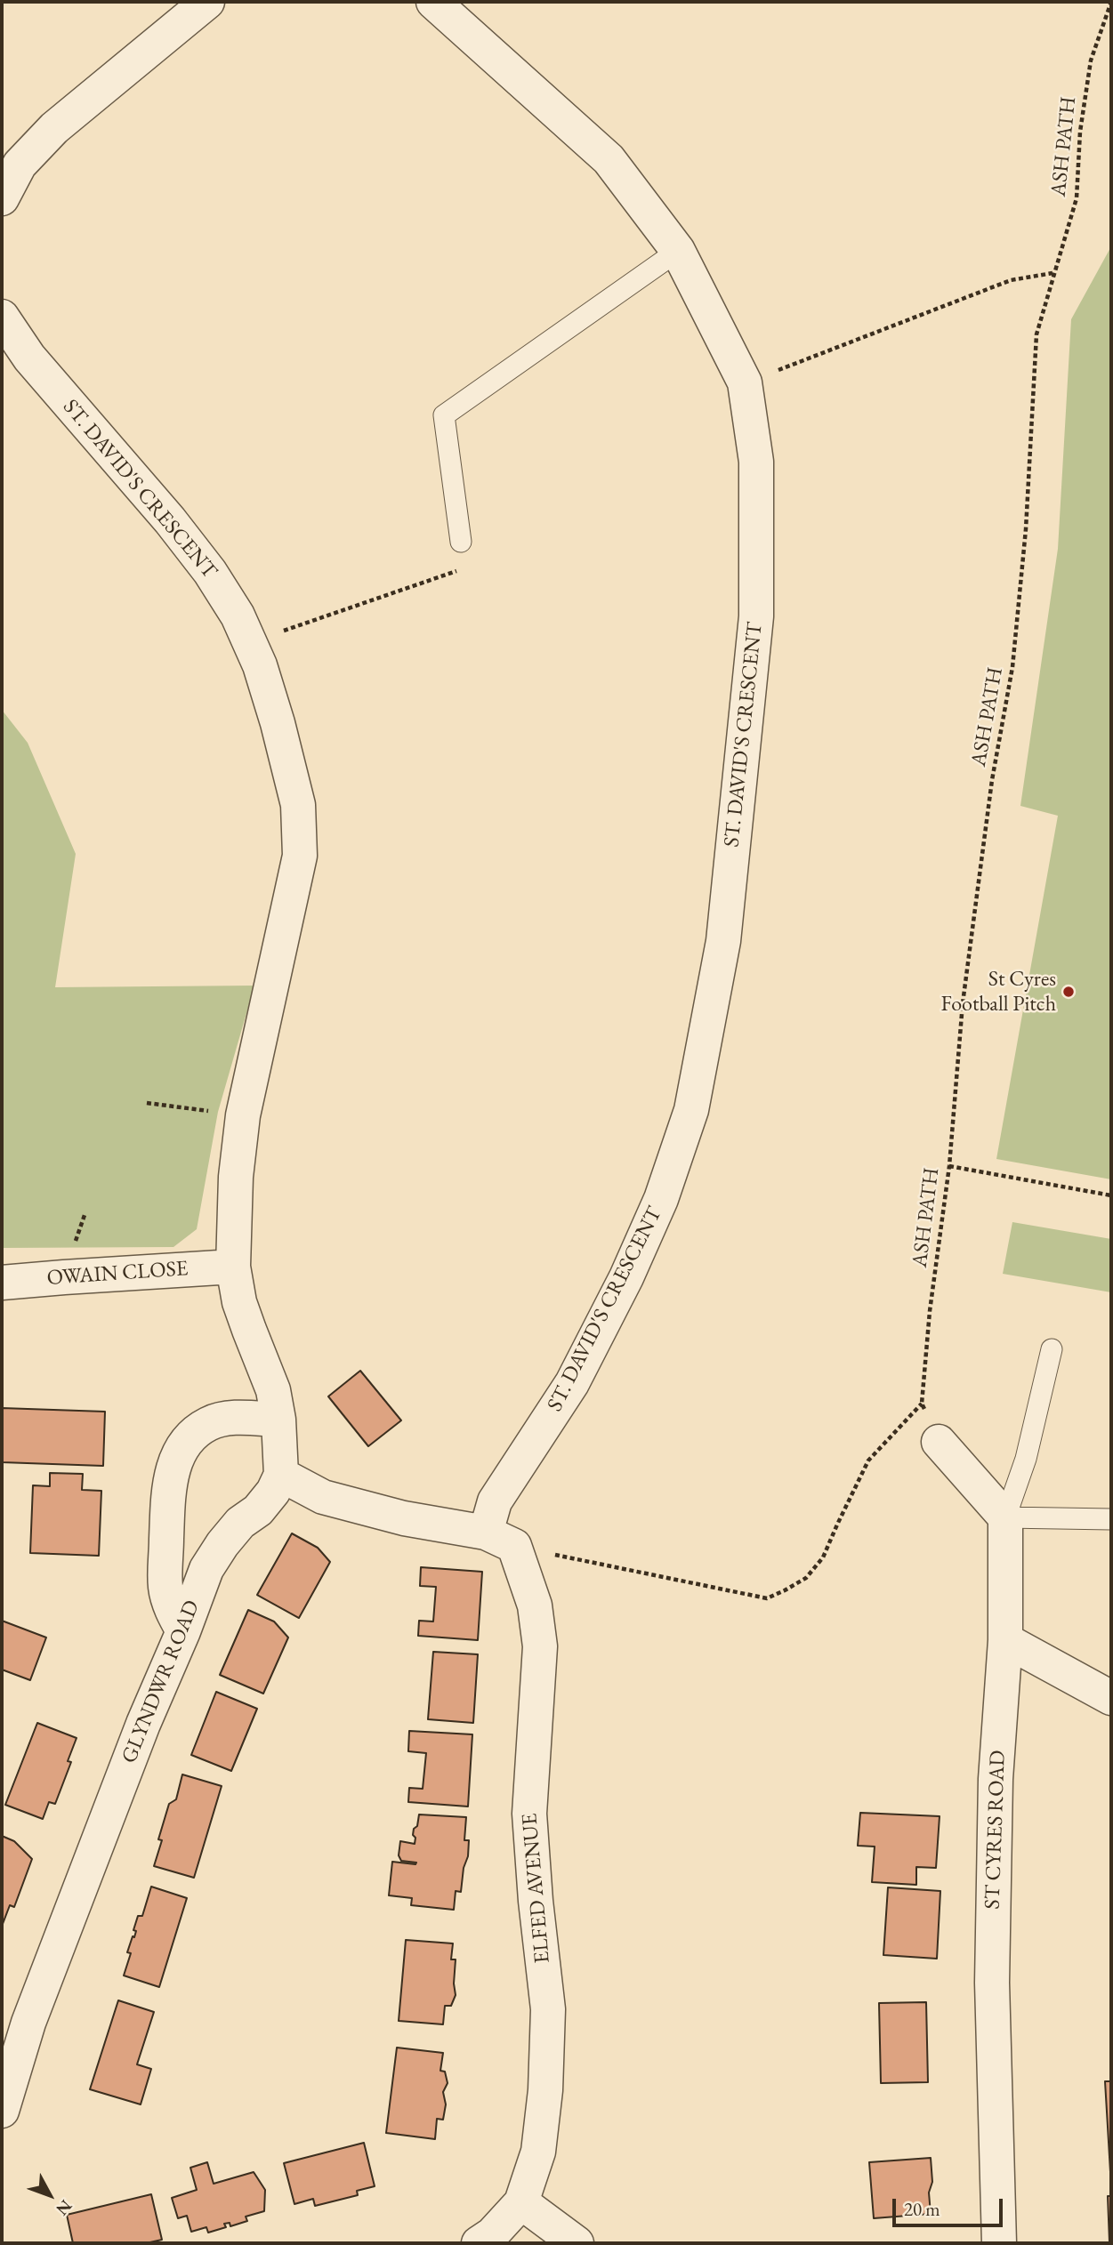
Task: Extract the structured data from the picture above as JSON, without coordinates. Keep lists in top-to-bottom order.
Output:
{
  "streets": {
    "street": [
      "ST. DAVID'S CRESCENT",
      "OWAIN CLOSE",
      "GLYNDWR ROAD",
      "ST CYRES ROAD",
      "ELFED AVENUE"
    ],
    "path": ["ASH PATH"]
  },
  "crossings": [
    ["ST. DAVID'S CRESCENT", "OWAIN CLOSE"],
    ["ST. DAVID'S CRESCENT", "GLYNDWR ROAD"],
    ["ST. DAVID'S CRESCENT", "ELFED AVENUE"]
  ],
  "places": ["St Cyres Football Pitch"],
  "scale_bar": "20 m",
  "north": "bottom right"
}
